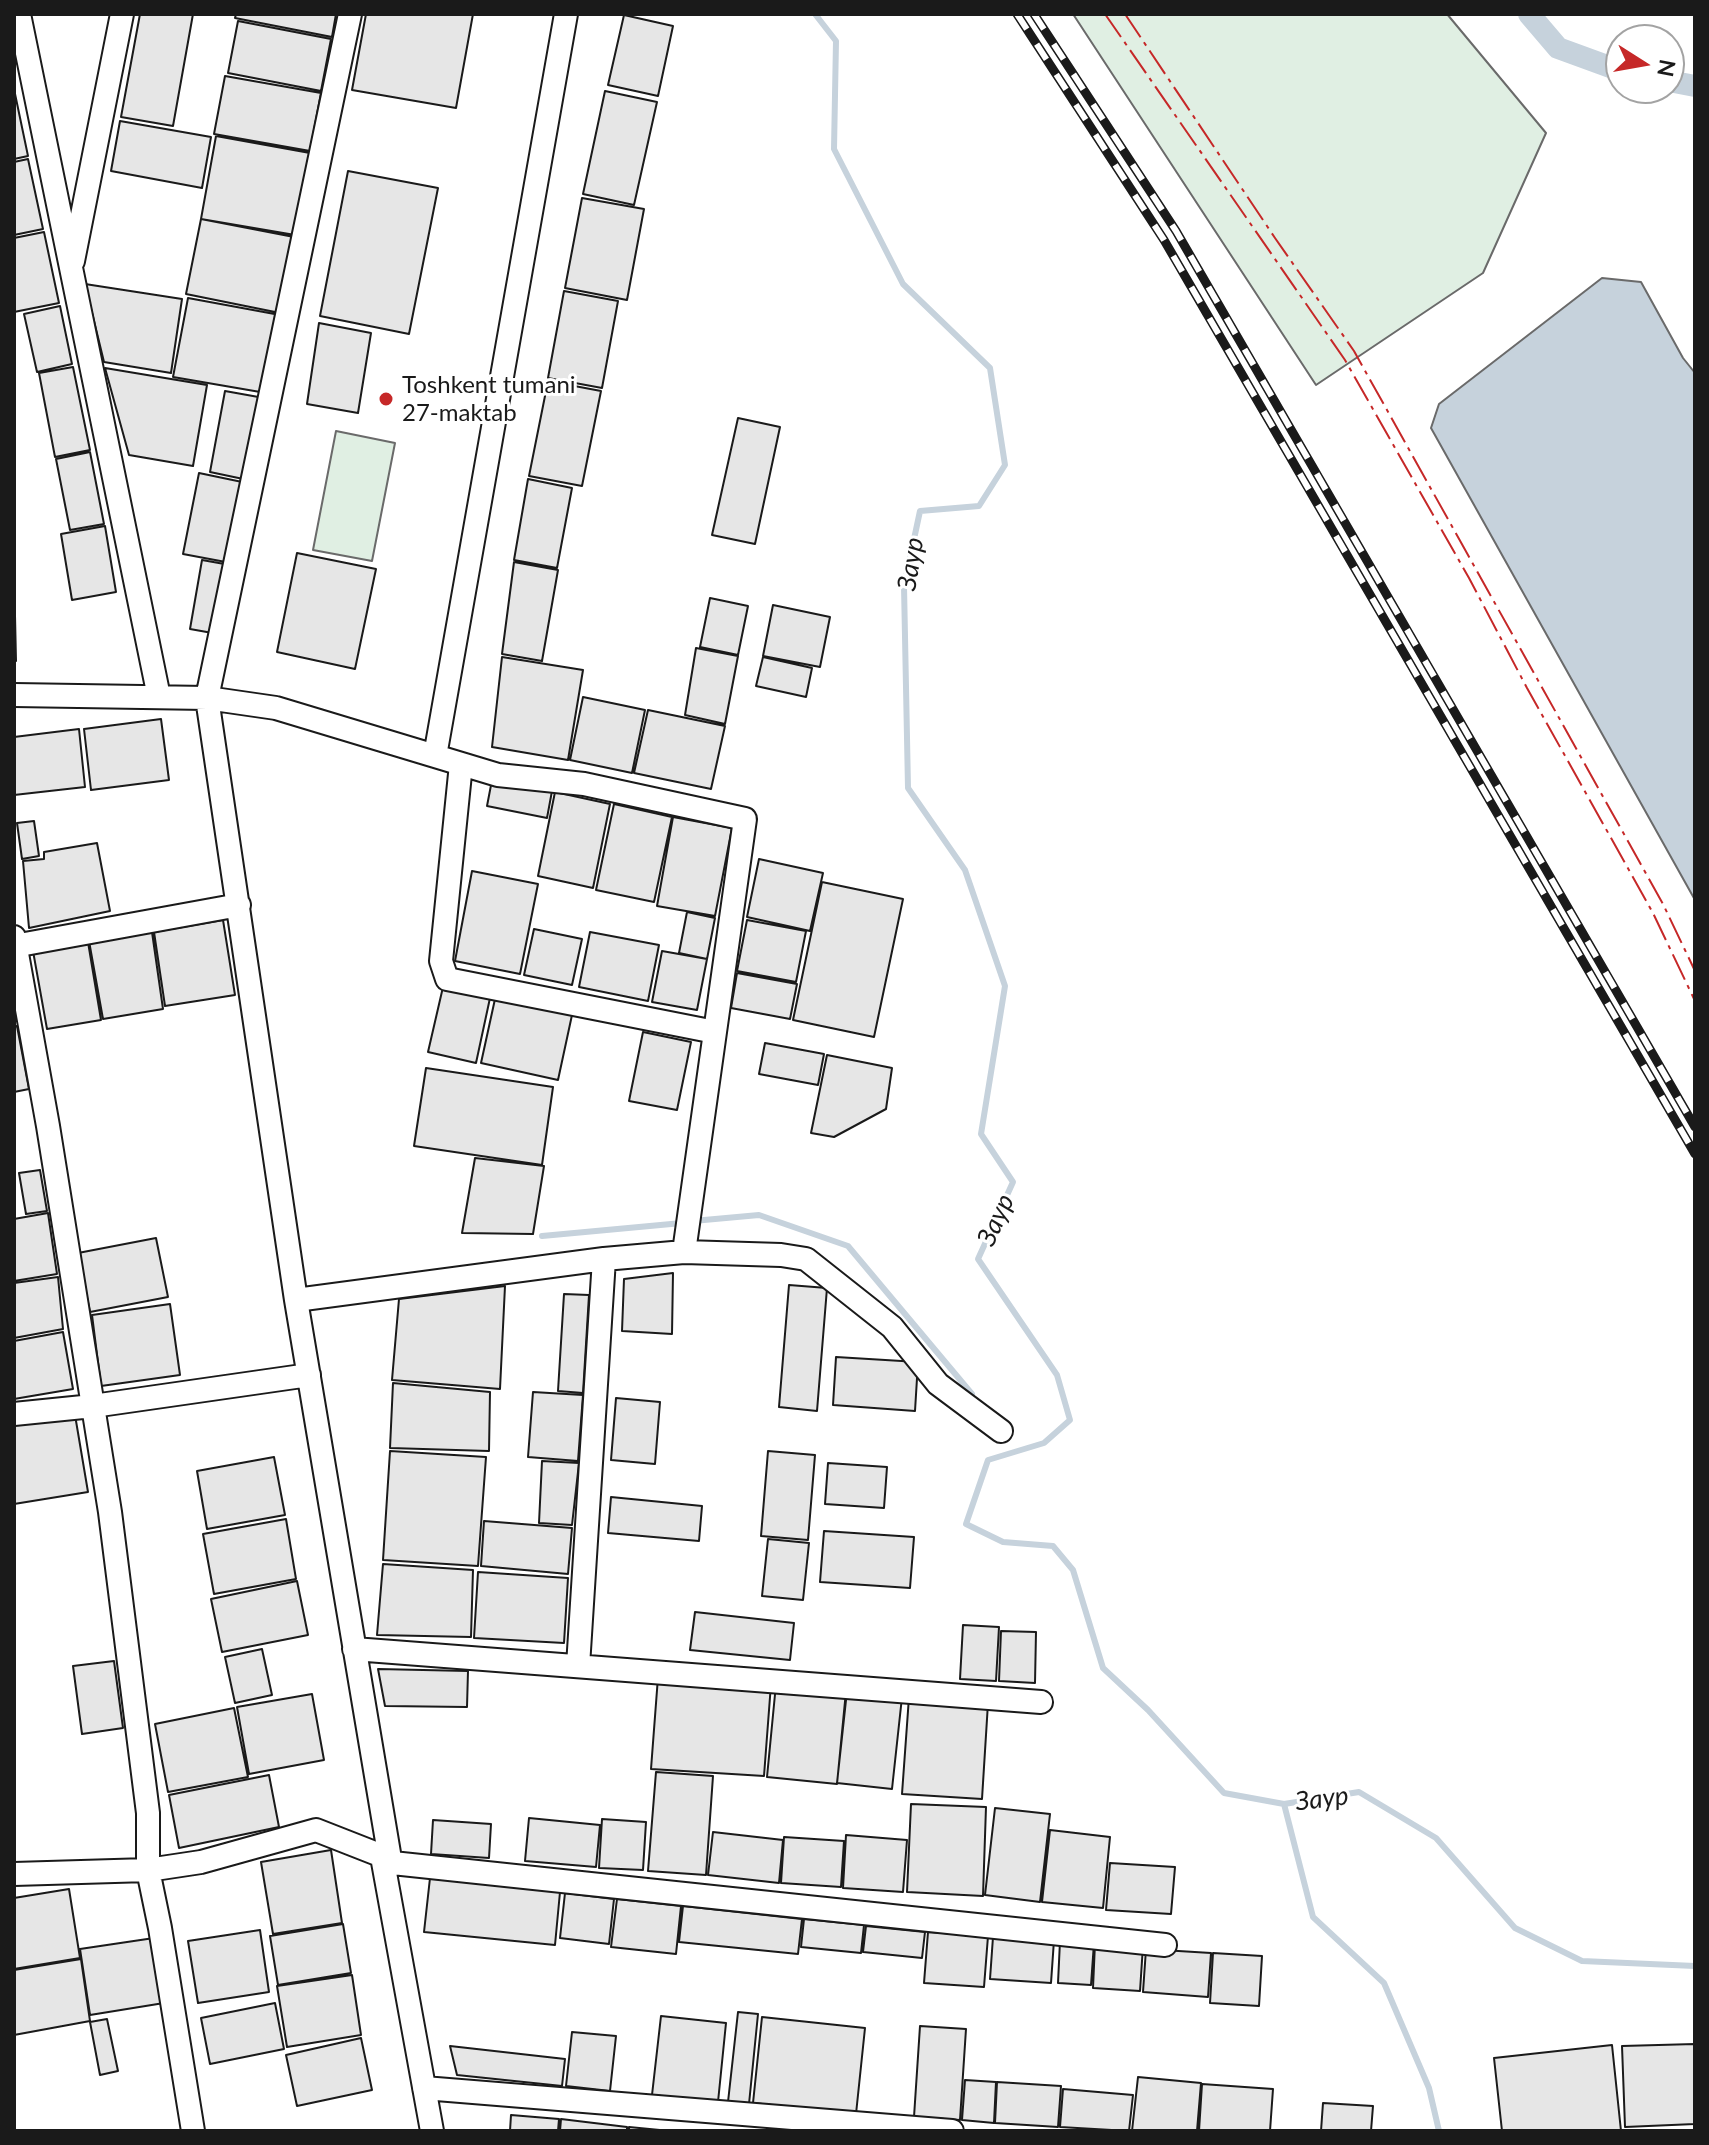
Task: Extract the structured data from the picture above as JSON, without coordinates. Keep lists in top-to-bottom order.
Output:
{
  "water": ["Заур"],
  "places": ["Toshkent tumani 27-maktab"],
  "north": "right"
}
